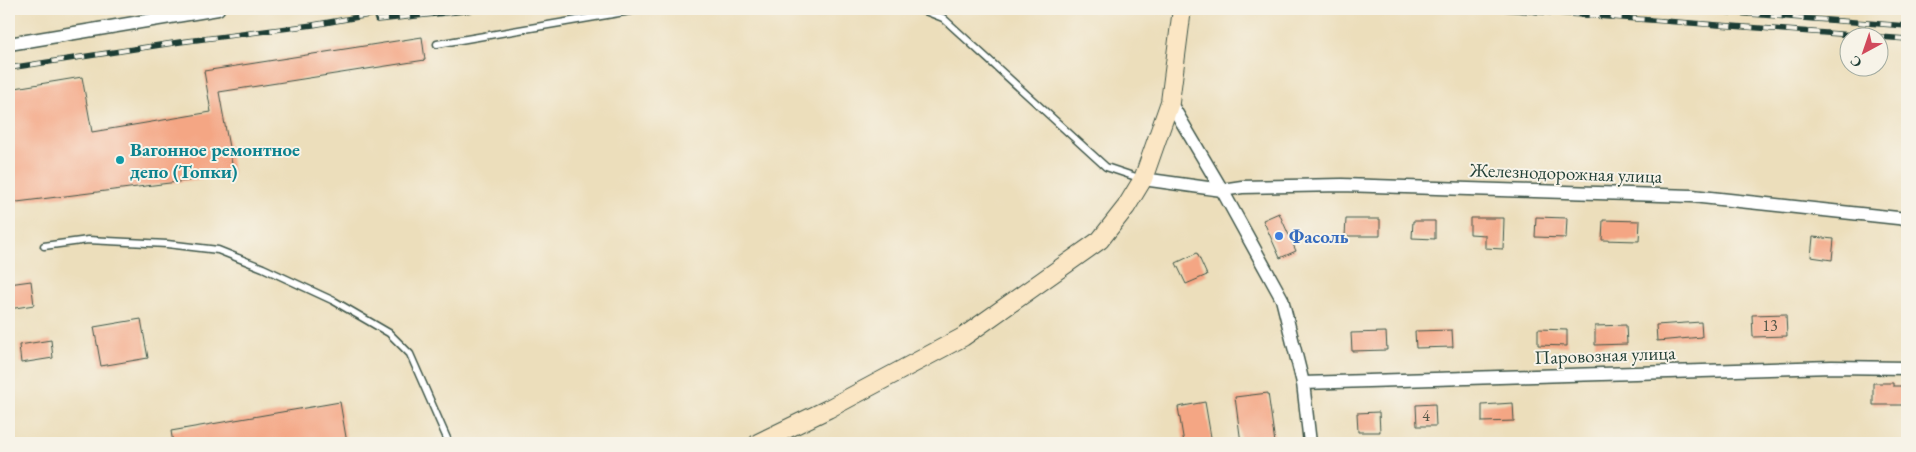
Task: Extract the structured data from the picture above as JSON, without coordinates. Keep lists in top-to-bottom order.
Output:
{
  "streets": {
    "street": ["Железнодорожная улица", "Паровозная улица"]
  },
  "places": ["Вагонное ремонтное депо (Топки)", "Фасоль"],
  "house_numbers": ["13", "4"],
  "north": "bottom left"
}
